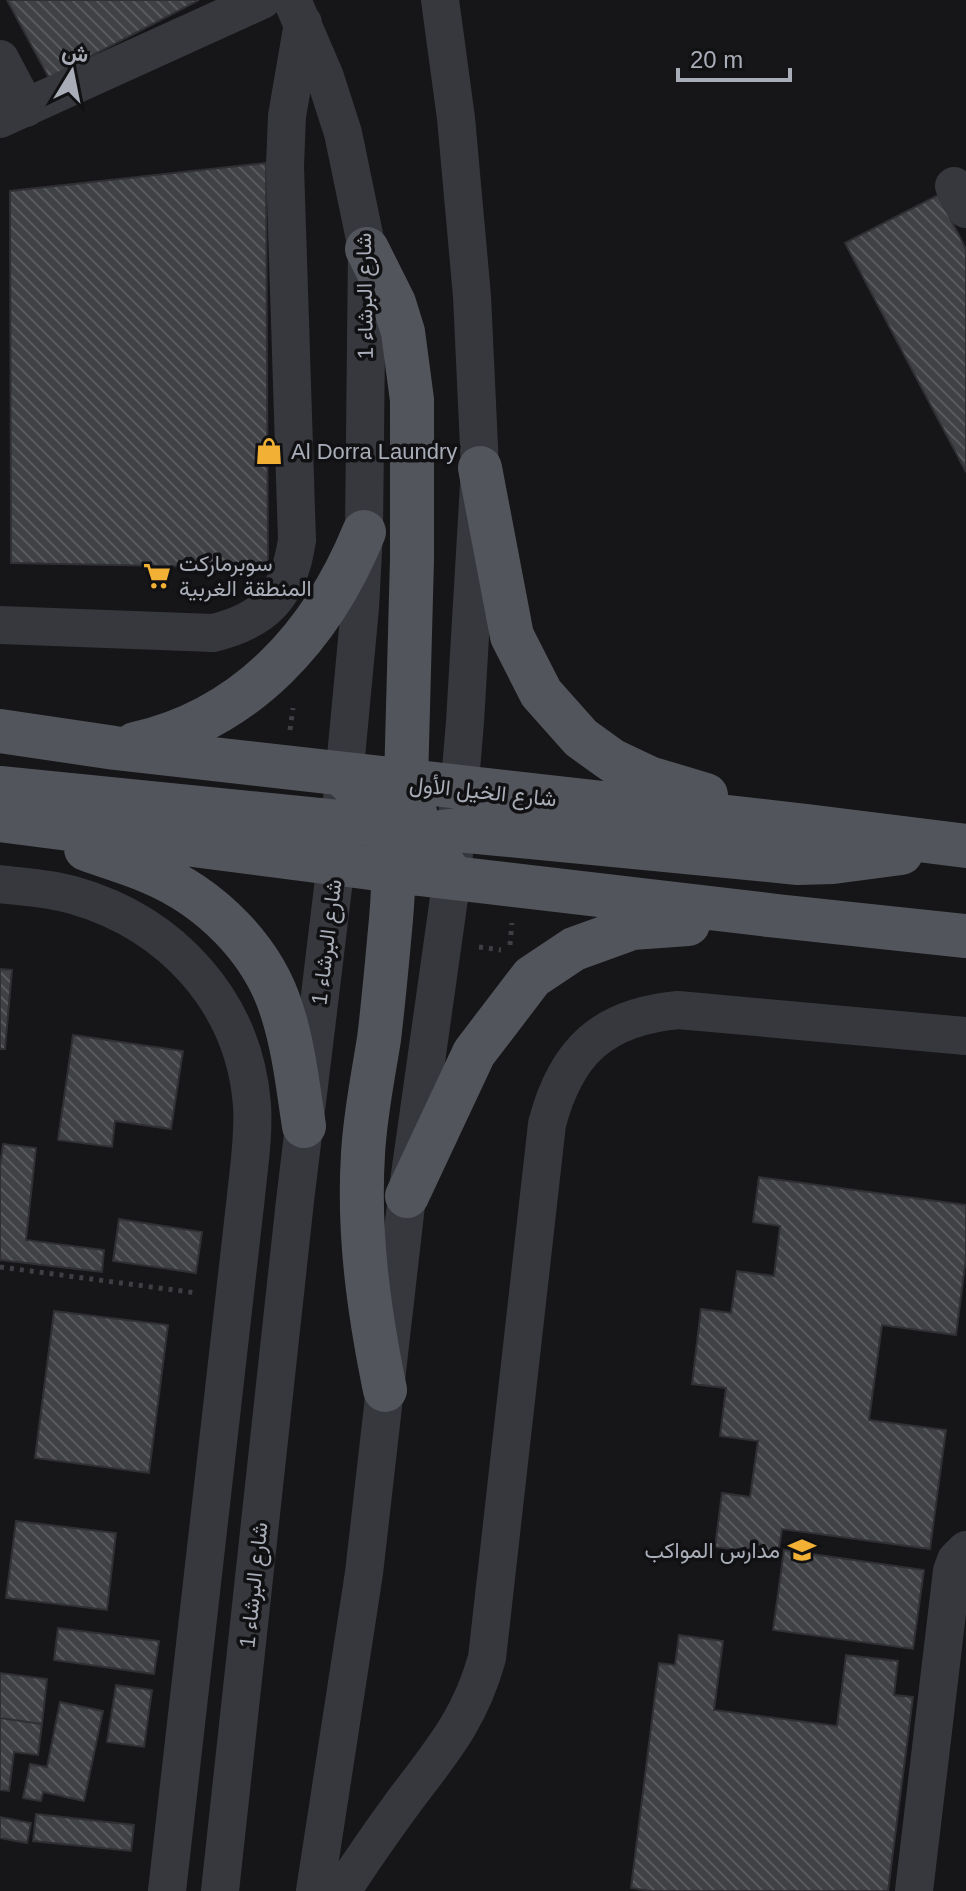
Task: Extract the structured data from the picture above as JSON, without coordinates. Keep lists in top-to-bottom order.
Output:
{
  "streets": {
    "main road": ["شارع الخيل الأول"],
    "street": ["شارع البرشاء 1"]
  },
  "crossings": [
    ["شارع البرشاء 1", "شارع الخيل الأول"]
  ],
  "places": {
    "shop": ["Al Dorra Laundry"],
    "supermarket": ["سوبرماركت المنطقة الغربية"],
    "school or university": ["مدارس المواكب"]
  },
  "scale_bar": "20 m",
  "north": "top"
}
